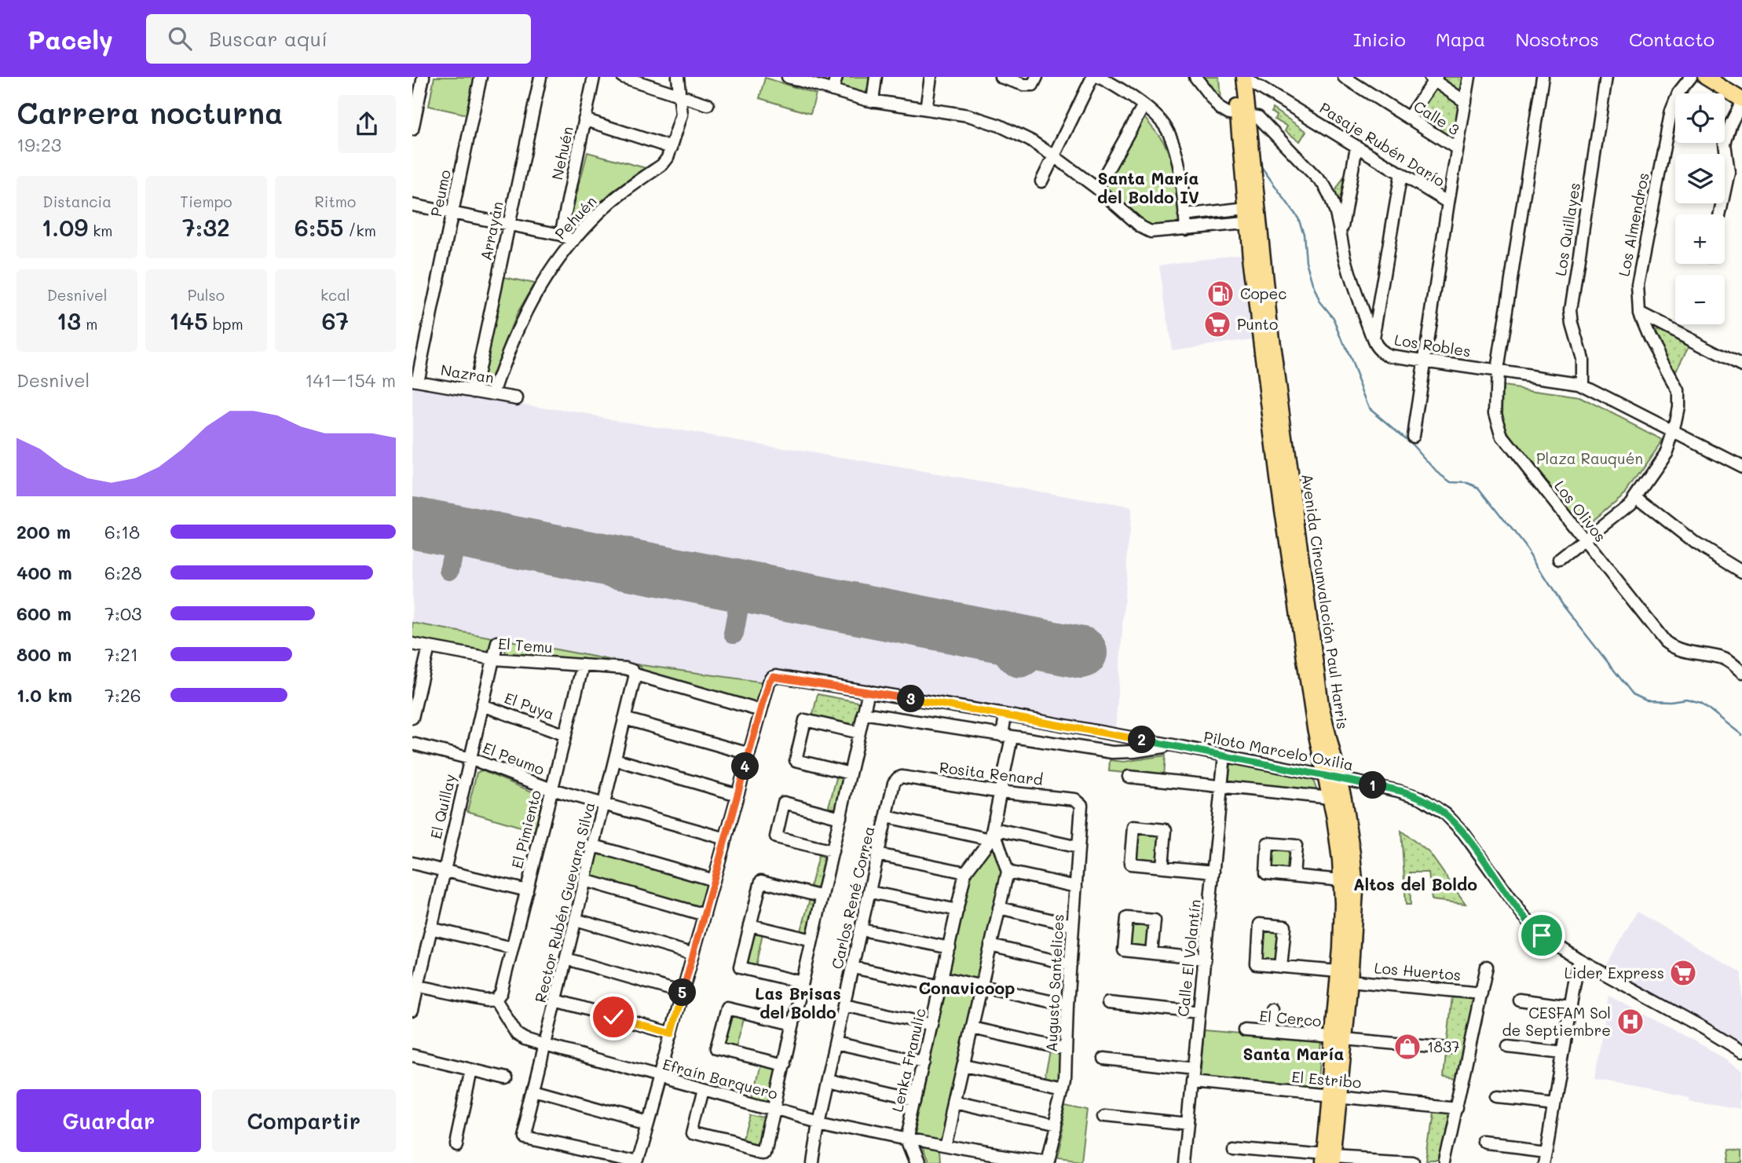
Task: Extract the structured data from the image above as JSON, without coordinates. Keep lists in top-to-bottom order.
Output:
{
  "streets": {
    "main road": ["Avenida Circunvalación Paul Harris"],
    "street": [
      "Calle 3",
      "Pasaje Rubén Darío",
      "Nehuén",
      "Peumo",
      "Pehuén",
      "Los Almendros",
      "Los Quillayes",
      "Arrayán",
      "Los Robles",
      "Nazran",
      "Los Olivos",
      "El Temu",
      "El Puya",
      "Piloto Marcelo Oxilia",
      "El Peumo",
      "Rosita Renard",
      "El Quillay",
      "El Pimiento",
      "Carlos René Correa",
      "Rector Rubén Guevara Silva",
      "Calle El Volantín",
      "Los Huertos",
      "Augusto Santelices",
      "El Cerco",
      "Lenka Franulic",
      "Efraín Barquero",
      "El Estribo"
    ]
  },
  "crossings": [
    ["Pasaje Rubén Darío", "Avenida Circunvalación Paul Harris"],
    ["Peumo", "Nazran"],
    ["Pehuén", "Nazran"],
    ["Los Almendros", "Los Robles"],
    ["Los Almendros", "Los Olivos"],
    ["Los Quillayes", "Los Robles"],
    ["Arrayán", "Nazran"],
    ["Los Robles", "Los Olivos"],
    ["Los Robles", "Avenida Circunvalación Paul Harris"],
    ["Avenida Circunvalación Paul Harris", "Piloto Marcelo Oxilia"],
    ["Avenida Circunvalación Paul Harris", "Los Huertos"],
    ["Avenida Circunvalación Paul Harris", "El Cerco"],
    ["Avenida Circunvalación Paul Harris", "El Estribo"],
    ["El Temu", "Piloto Marcelo Oxilia"],
    ["El Temu", "El Quillay"],
    ["El Temu", "El Pimiento"],
    ["El Temu", "Rector Rubén Guevara Silva"],
    ["El Puya", "El Quillay"],
    ["El Puya", "El Pimiento"],
    ["Piloto Marcelo Oxilia", "Calle El Volantín"],
    ["Piloto Marcelo Oxilia", "Lenka Franulic"],
    ["El Peumo", "El Quillay"],
    ["El Peumo", "El Pimiento"],
    ["El Peumo", "Rector Rubén Guevara Silva"],
    ["Rosita Renard", "Carlos René Correa"],
    ["Rosita Renard", "Augusto Santelices"],
    ["Rosita Renard", "Lenka Franulic"],
    ["El Pimiento", "Efraín Barquero"],
    ["Carlos René Correa", "Efraín Barquero"],
    ["Rector Rubén Guevara Silva", "Efraín Barquero"],
    ["Calle El Volantín", "El Estribo"],
    ["Augusto Santelices", "Efraín Barquero"],
    ["Lenka Franulic", "Efraín Barquero"]
  ],
  "districts": [
    "Santa María del Boldo IV",
    "Altos del Boldo",
    "Conavicoop",
    "Las Brisas del Boldo",
    "Santa María"
  ],
  "parks": ["Plaza Rauquén"],
  "places": {
    "fuel station": ["Copec"],
    "supermarket": ["Punto", "Lider Express"],
    "hospital": ["CESFAM Sol de Septiembre"],
    "shop": ["1837"]
  },
  "page": {
    "header": "Pacely",
    "search": "Buscar aquí",
    "nav": [
      "Inicio",
      "Mapa",
      "Nosotros",
      "Contacto"
    ],
    "heading": ["Carrera nocturna", "19:23"],
    "map_buttons": ["+", "−"],
    "stats": [
      ["Distancia", "1.09 km"],
      ["Tiempo", "7:32"],
      ["Ritmo", "6:55 /km"],
      ["Desnivel", "13 m"],
      ["Pulso", "145 bpm"],
      ["kcal", "67"]
    ],
    "chart": ["Desnivel", "141–154 m"],
    "list": [
      {
        "name": "200 m",
        "note": "6:18"
      },
      {
        "name": "400 m",
        "note": "6:28"
      },
      {
        "name": "600 m",
        "note": "7:03"
      },
      {
        "name": "800 m",
        "note": "7:21"
      },
      {
        "name": "1.0 km",
        "note": "7:26"
      }
    ],
    "pins": [
      "3",
      "2",
      "4",
      "1",
      "5"
    ],
    "buttons": ["Guardar", "Compartir"]
  }
}
